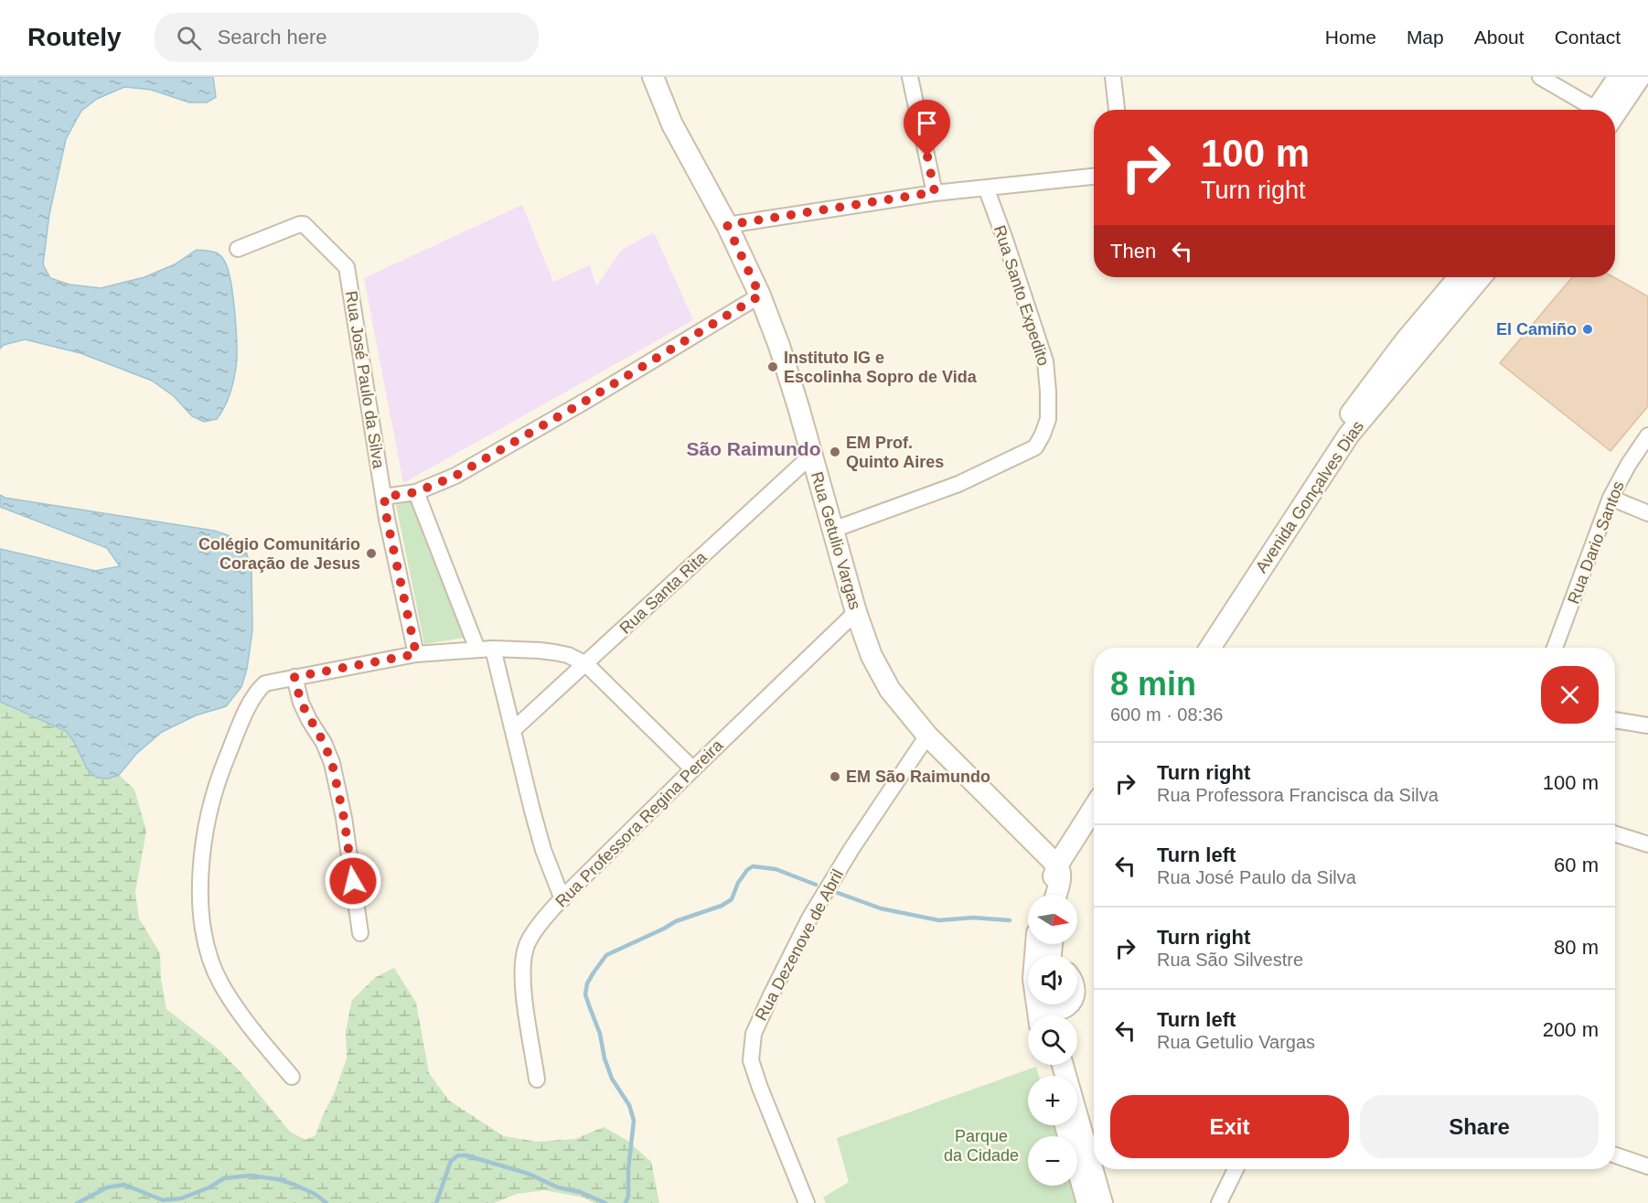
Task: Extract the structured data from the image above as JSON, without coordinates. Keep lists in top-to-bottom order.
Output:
{
  "streets": {
    "main road": ["Avenida Gonçalves Dias", "Rua Getulio Vargas"],
    "street": [
      "Rua Santo Expedito",
      "Rua José Paulo da Silva",
      "Rua Dario Santos",
      "Rua Santa Rita",
      "Rua Professora Regina Pereira",
      "Rua Dezenove de Abril"
    ]
  },
  "crossings": [
    ["Rua Santo Expedito", "Rua Getulio Vargas"],
    ["Rua Getulio Vargas", "Rua Santa Rita"],
    ["Rua Getulio Vargas", "Rua Professora Regina Pereira"],
    ["Rua Getulio Vargas", "Rua Dezenove de Abril"]
  ],
  "districts": ["São Raimundo"],
  "parks": ["Parque da Cidade"],
  "places": [
    "El Camiño",
    "Instituto IG e Escolinha Sopro de Vida",
    "EM Prof. Quinto Aires",
    "Colégio Comunitário Coração de Jesus",
    "EM São Raimundo"
  ],
  "north": "right",
  "page": {
    "header": "Routely",
    "search": "Search here",
    "nav": [
      "Home",
      "Map",
      "About",
      "Contact"
    ],
    "turn": ["100 m", "Turn right"],
    "then": "Then",
    "heading": ["8 min", "600 m · 08:36"],
    "list": [
      {
        "name": "Turn right",
        "note": "Rua Professora Francisca da Silva",
        "value": "100 m"
      },
      {
        "name": "Turn left",
        "note": "Rua José Paulo da Silva",
        "value": "60 m"
      },
      {
        "name": "Turn right",
        "note": "Rua São Silvestre",
        "value": "80 m"
      },
      {
        "name": "Turn left",
        "note": "Rua Getulio Vargas",
        "value": "200 m"
      }
    ],
    "map_buttons": ["+", "−"],
    "buttons": ["Exit", "Share"]
  }
}
